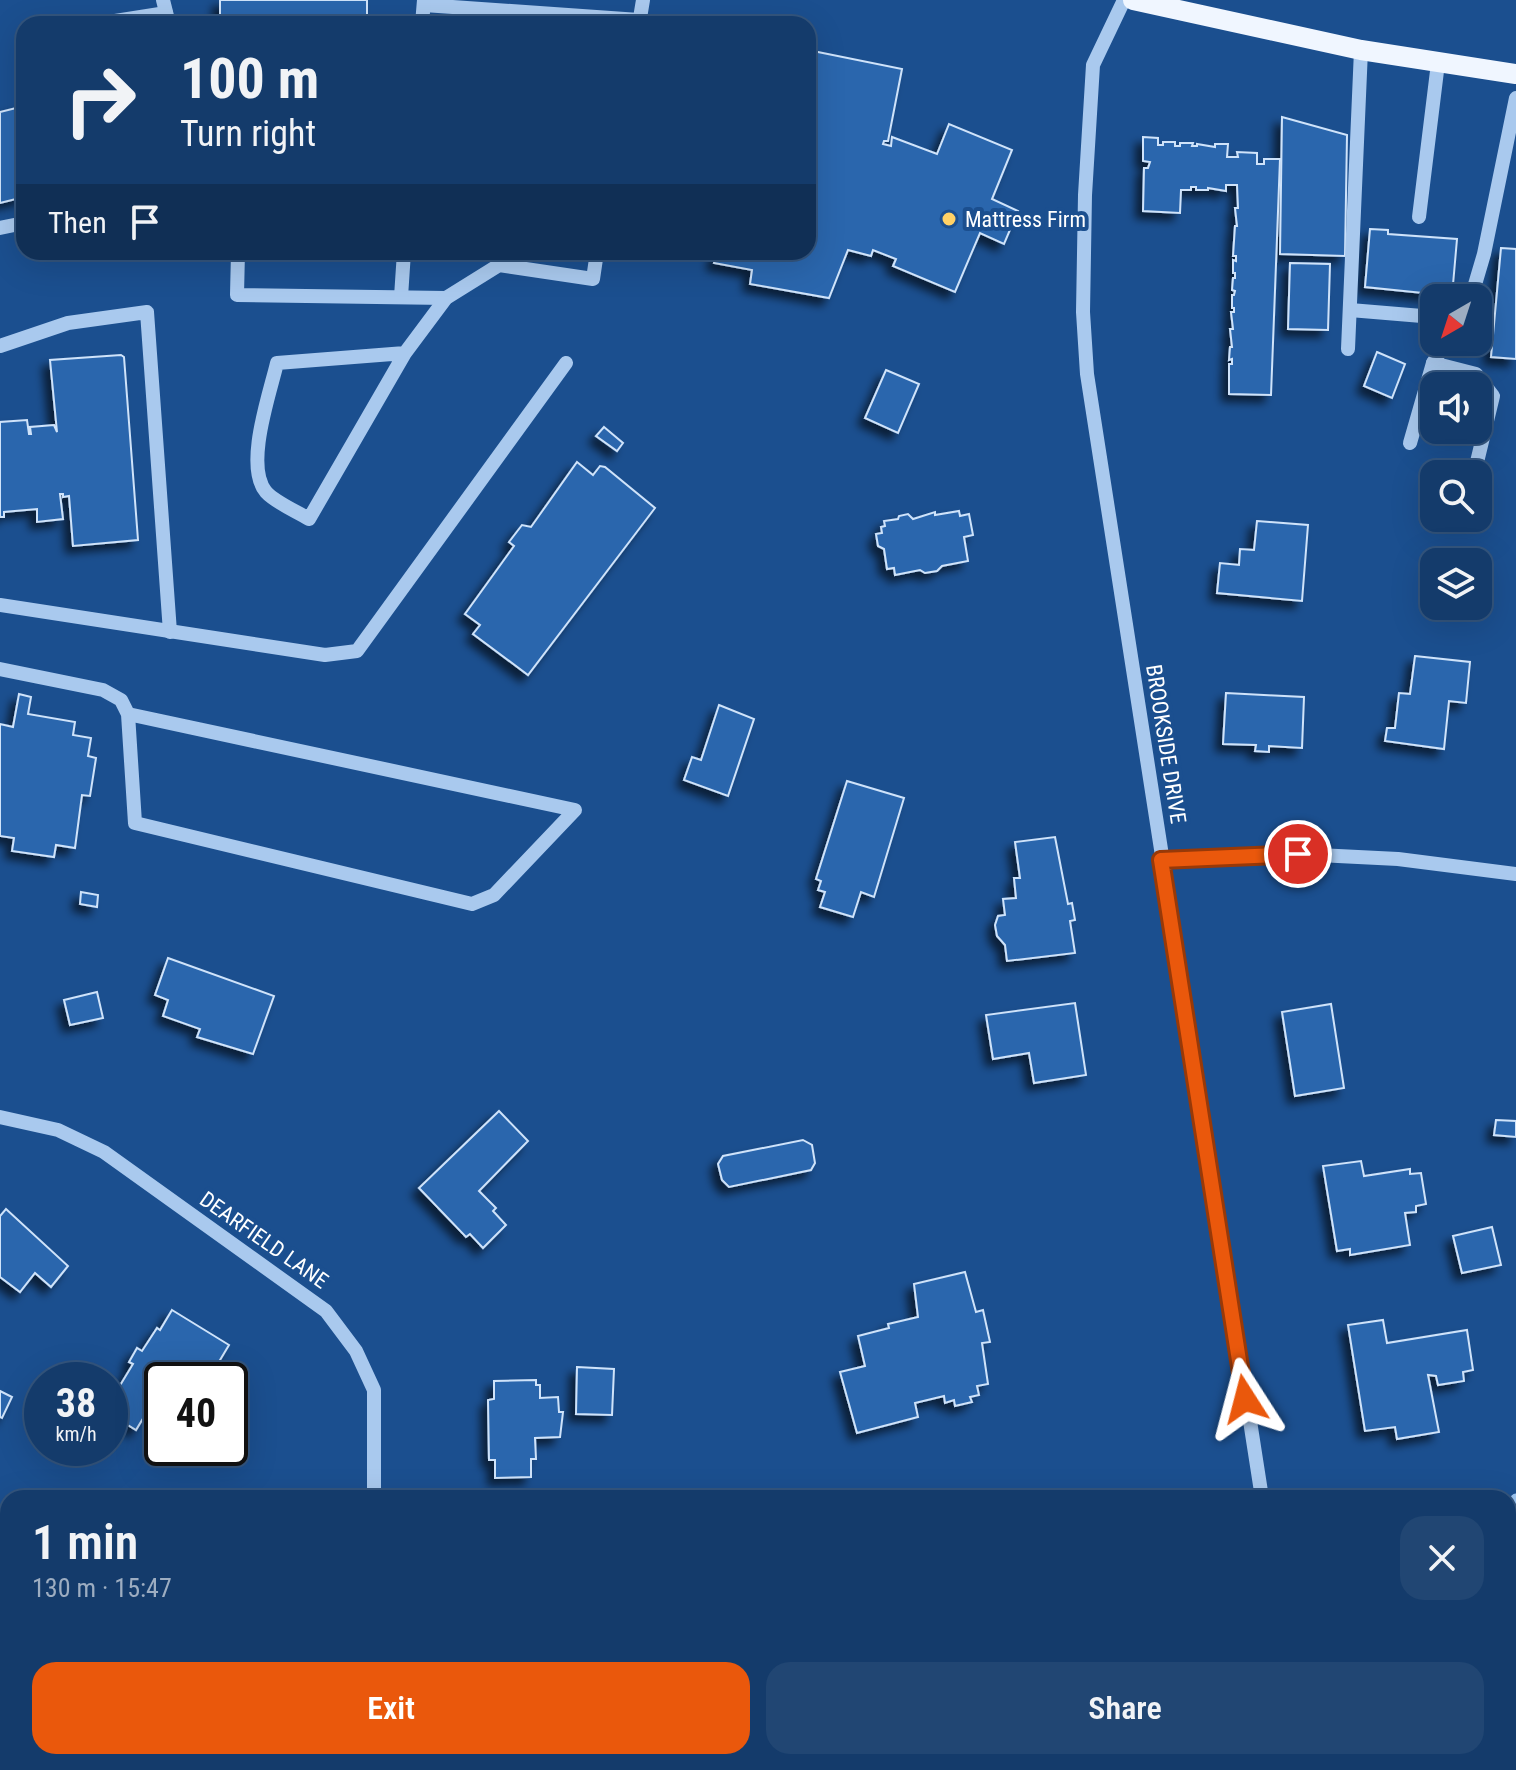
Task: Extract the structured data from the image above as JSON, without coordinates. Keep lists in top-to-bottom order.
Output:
{
  "streets": {
    "street": ["BROOKSIDE DRIVE", "DEARFIELD LANE"]
  },
  "places": ["Mattress Firm"],
  "north": "bottom left",
  "page": {
    "turn": ["100 m", "Turn right"],
    "then": "Then",
    "speed": "38 km/h",
    "limit": "40",
    "heading": ["1 min", "130 m · 15:47"],
    "buttons": ["Exit", "Share"]
  }
}
